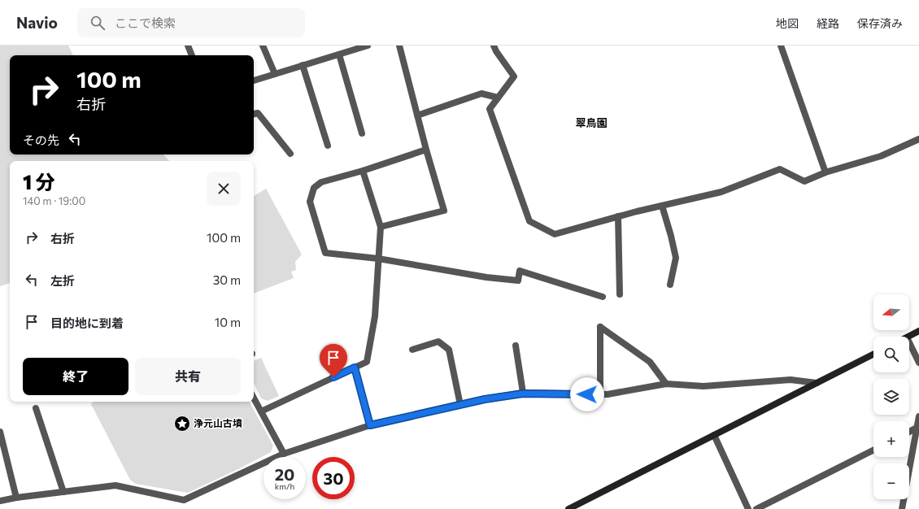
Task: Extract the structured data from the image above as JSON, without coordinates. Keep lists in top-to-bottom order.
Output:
{
  "districts": ["翠鳥園"],
  "places": {
    "place": ["浄元山古墳"]
  },
  "north": "left",
  "page": {
    "header": "Navio",
    "search": "ここで検索",
    "nav": ["地図", "経路", "保存済み"],
    "turn": ["100 m", "右折"],
    "then": "その先",
    "heading": ["1 分", "140 m · 19:00"],
    "list": [
      {
        "name": "右折",
        "value": "100 m"
      },
      {
        "name": "左折",
        "value": "30 m"
      },
      {
        "name": "目的地に到着",
        "value": "10 m"
      }
    ],
    "map_buttons": ["+", "−"],
    "buttons": ["終了", "共有"],
    "speed": "20 km/h",
    "limit": "30"
  }
}
